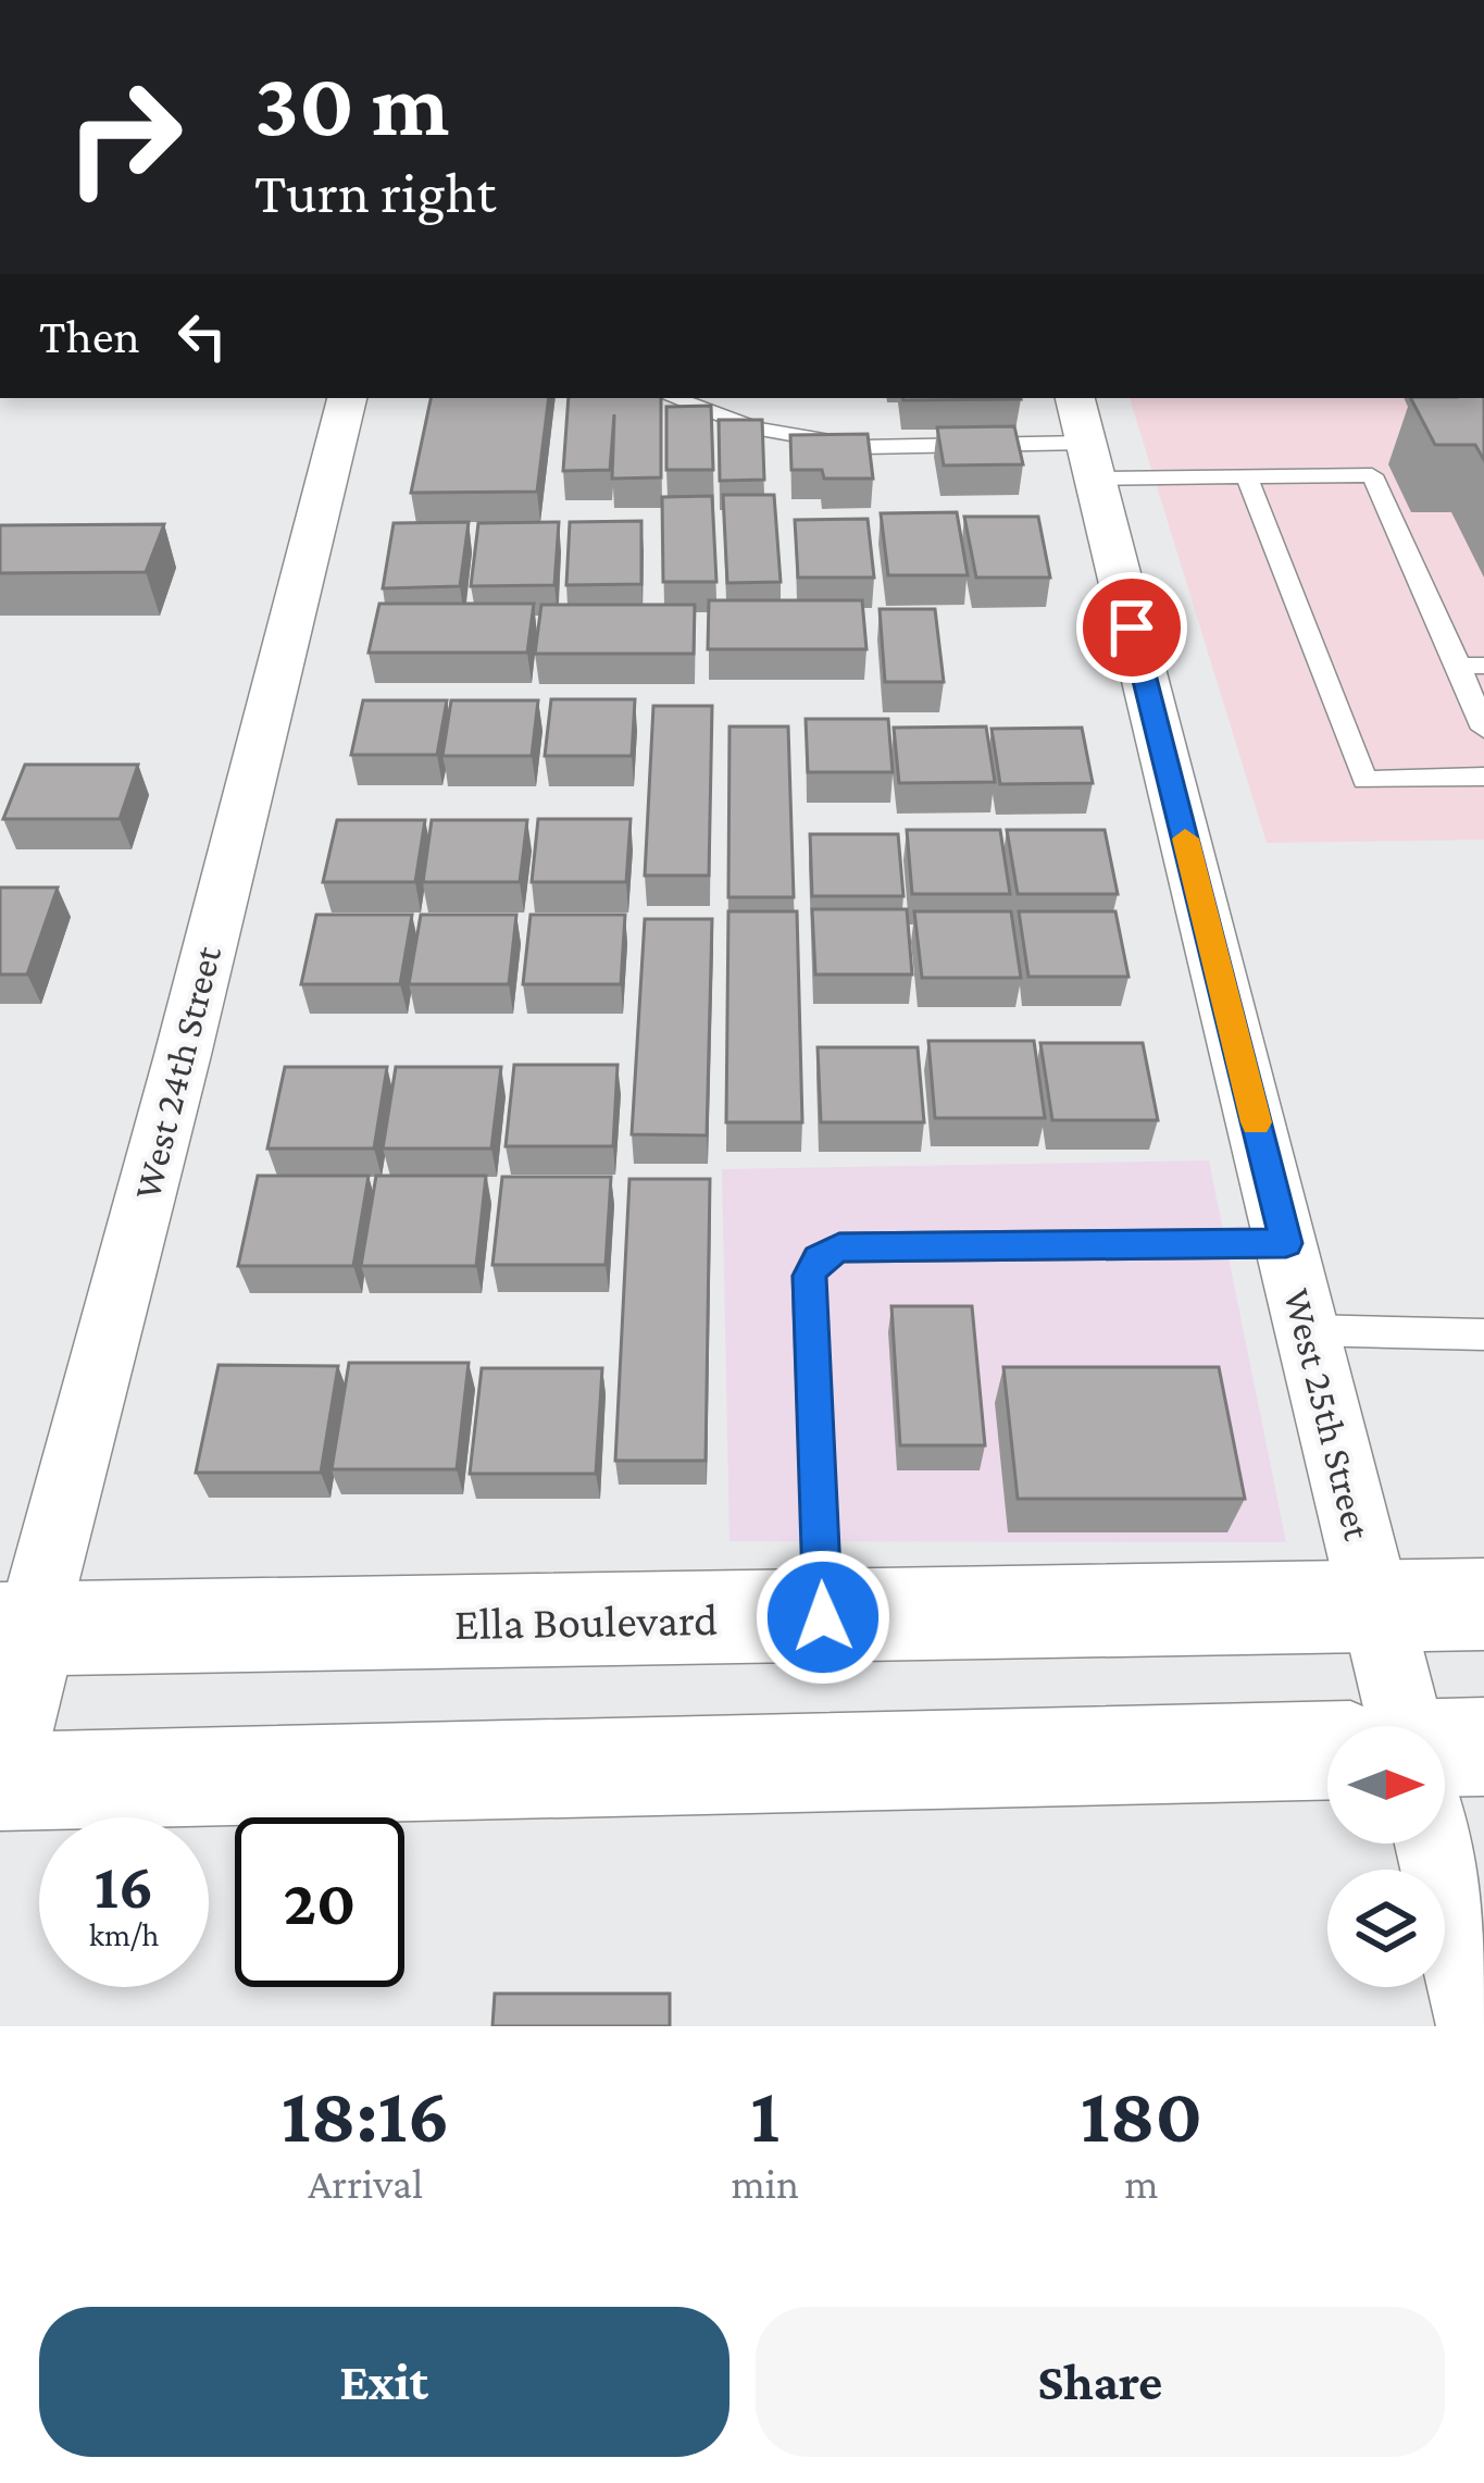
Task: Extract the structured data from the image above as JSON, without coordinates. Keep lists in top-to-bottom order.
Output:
{
  "streets": {
    "main road": ["West 24th Street", "Ella Boulevard"],
    "street": ["West 25th Street"]
  },
  "crossings": [
    ["West 24th Street", "Ella Boulevard"],
    ["West 25th Street", "Ella Boulevard"]
  ],
  "north": "right",
  "page": {
    "turn": ["30 m", "Turn right"],
    "then": "Then",
    "speed": "16 km/h",
    "limit": "20",
    "eta": [
      "18:16",
      "Arrival",
      "1",
      "min",
      "180",
      "m"
    ],
    "buttons": ["Exit", "Share"]
  }
}
